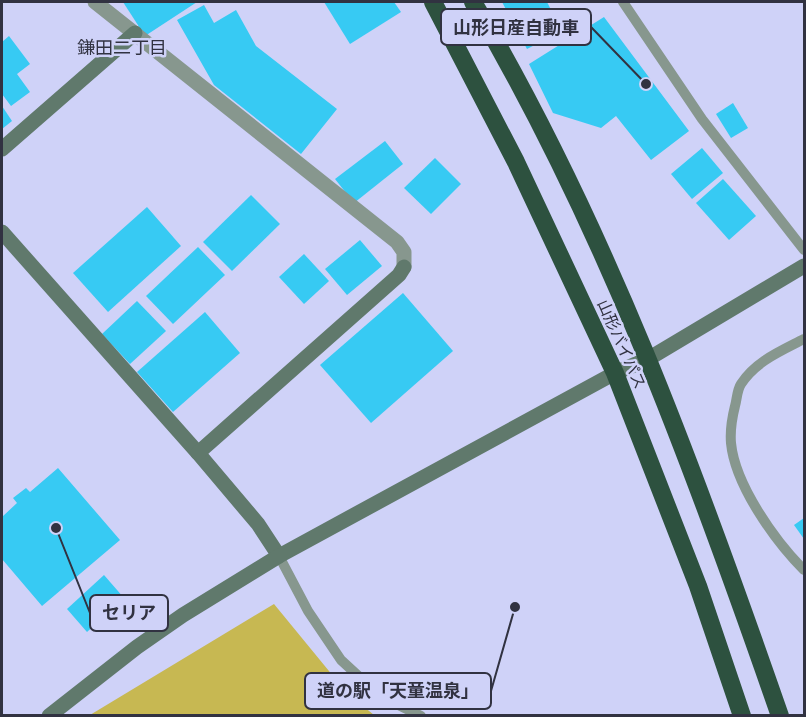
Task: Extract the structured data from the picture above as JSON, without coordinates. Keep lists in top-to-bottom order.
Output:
{
  "streets": {
    "highway": ["山形バイパス"]
  },
  "districts": ["鎌田二丁目"],
  "places": ["山形日産自動車", "セリア", "道の駅「天童温泉」"]
}
